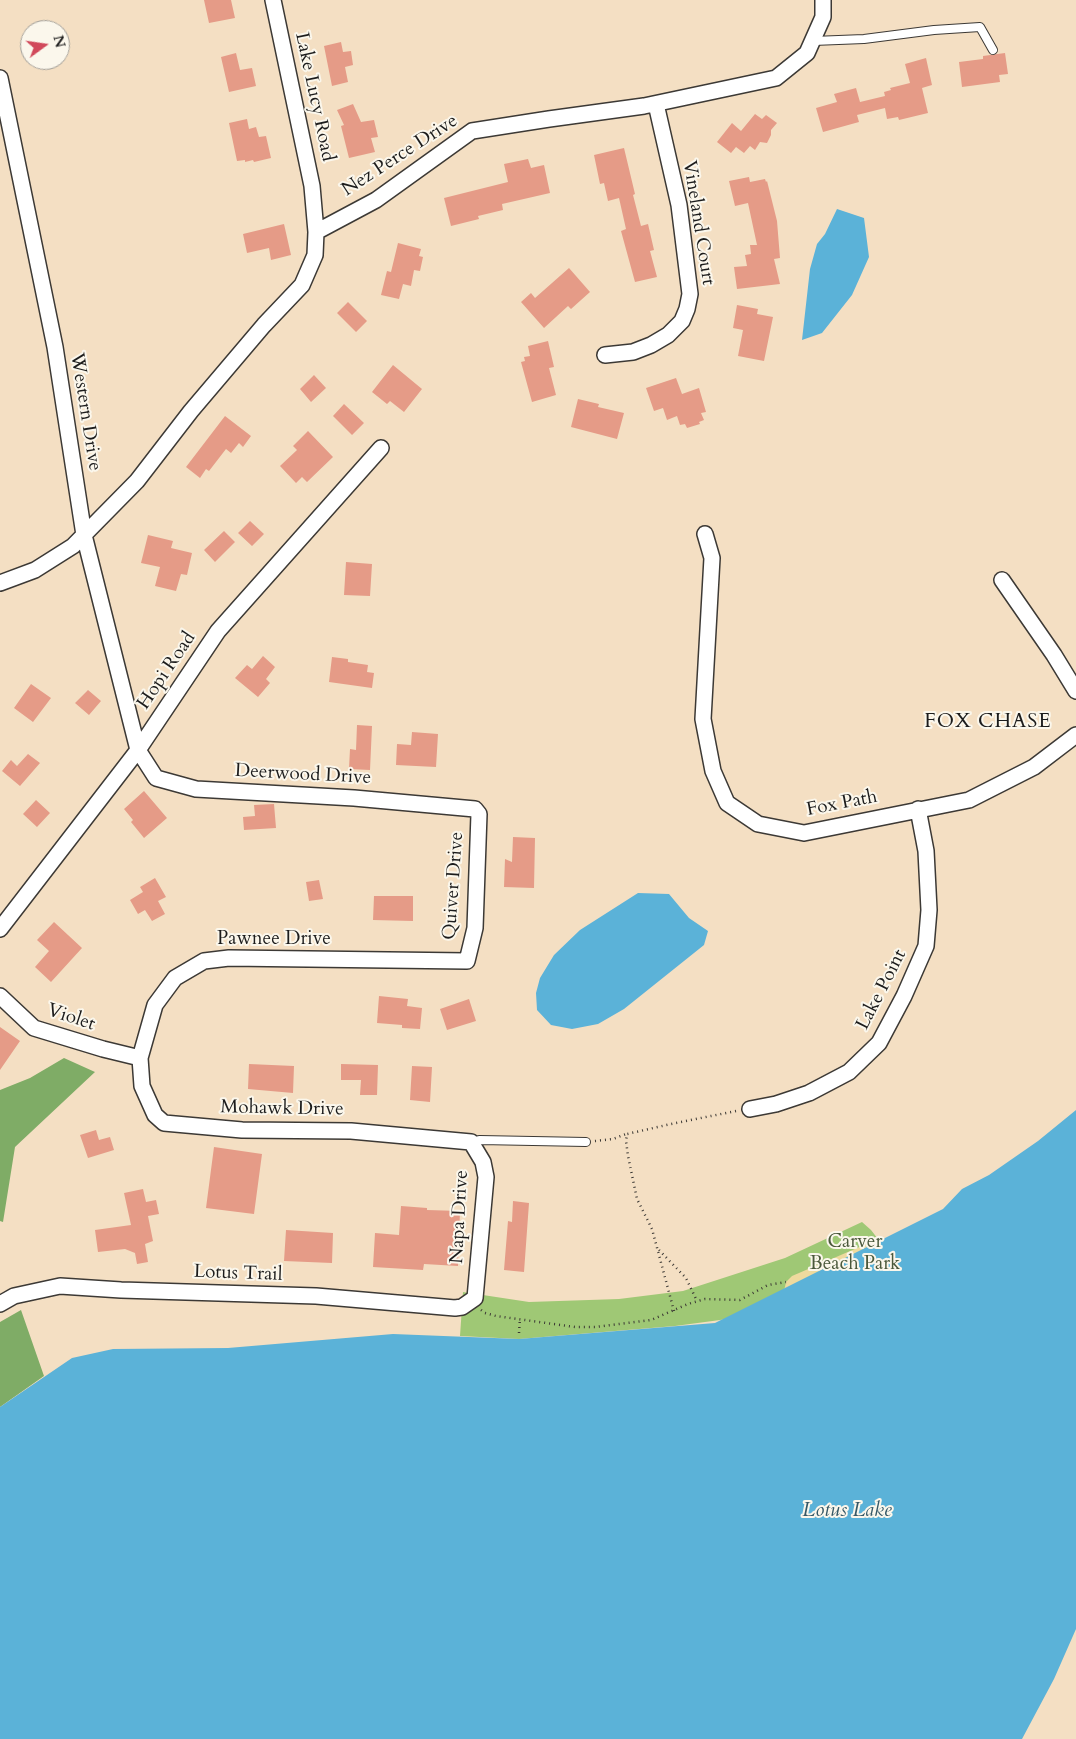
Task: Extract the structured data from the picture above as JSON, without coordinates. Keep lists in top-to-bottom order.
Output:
{
  "streets": {
    "street": [
      "Lake Lucy Road",
      "Nez Perce Drive",
      "Vineland Court",
      "Western Drive",
      "Hopi Road",
      "Deerwood Drive",
      "Fox Path",
      "Quiver Drive",
      "Pawnee Drive",
      "Lake Point",
      "Violet",
      "Mohawk Drive",
      "Napa Drive",
      "Lotus Trail"
    ]
  },
  "crossings": [
    ["Lake Lucy Road", "Nez Perce Drive"],
    ["Nez Perce Drive", "Vineland Court"],
    ["Western Drive", "Hopi Road"],
    ["Western Drive", "Deerwood Drive"],
    ["Hopi Road", "Deerwood Drive"],
    ["Deerwood Drive", "Quiver Drive"],
    ["Fox Path", "Lake Point"],
    ["Quiver Drive", "Pawnee Drive"],
    ["Pawnee Drive", "Violet"],
    ["Pawnee Drive", "Mohawk Drive"],
    ["Violet", "Mohawk Drive"],
    ["Mohawk Drive", "Napa Drive"],
    ["Napa Drive", "Lotus Trail"]
  ],
  "districts": ["FOX CHASE"],
  "water": ["Lotus Lake"],
  "parks": ["Carver Beach Park"],
  "north": "right"
}
